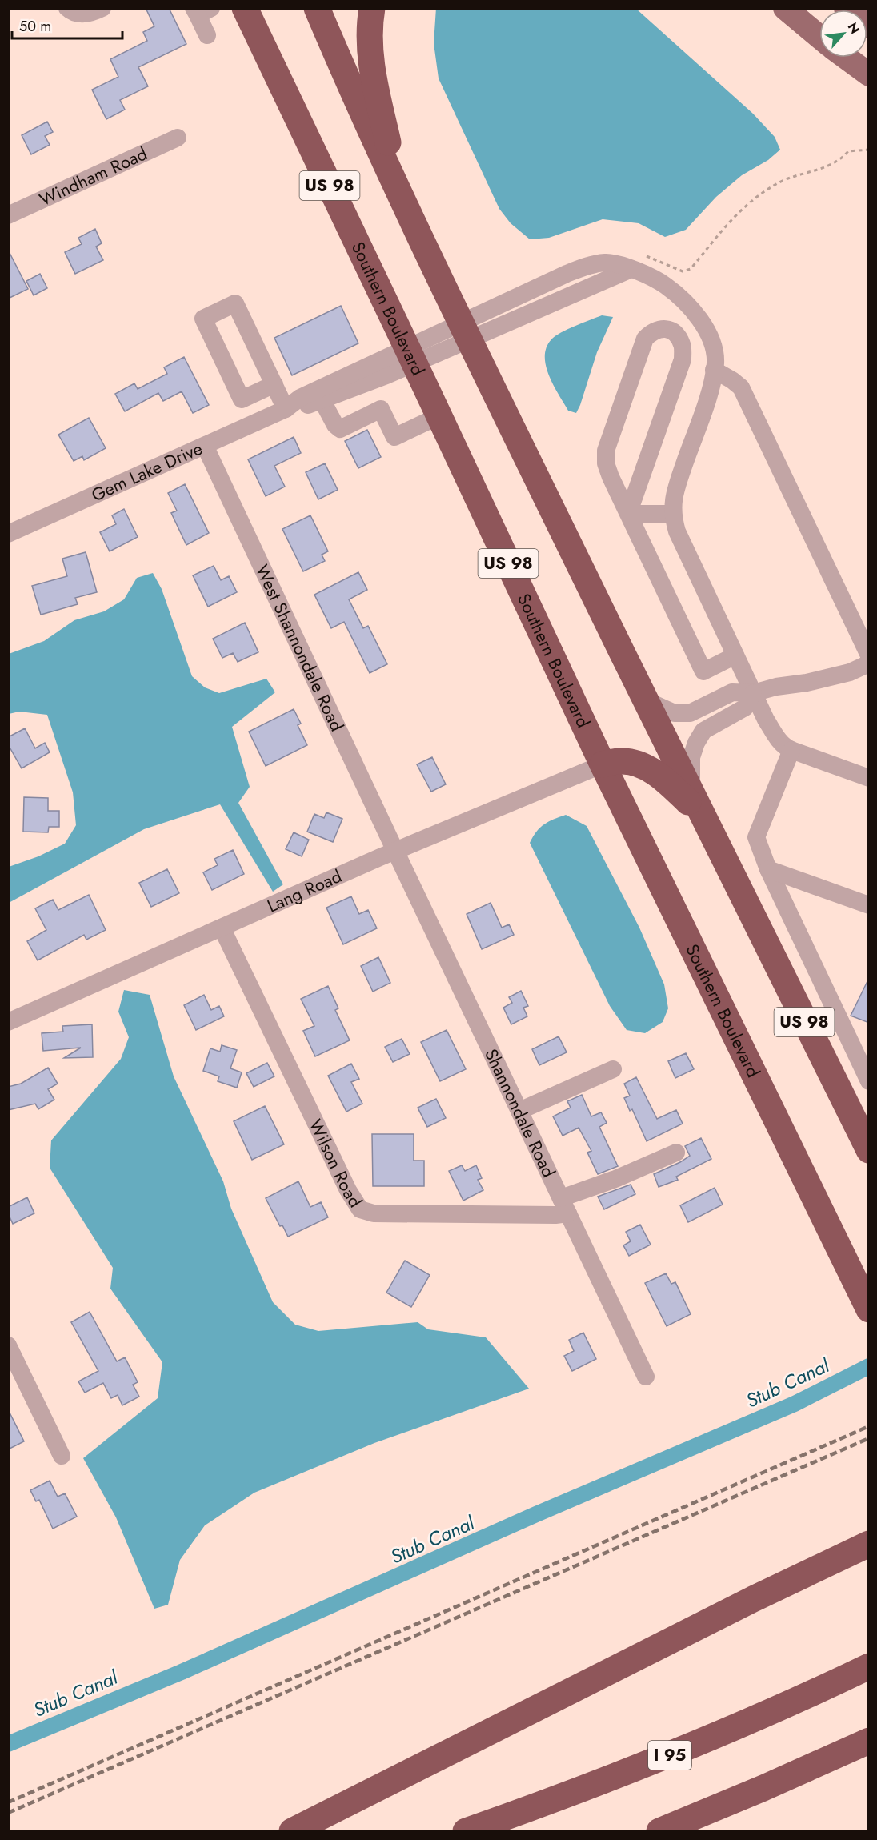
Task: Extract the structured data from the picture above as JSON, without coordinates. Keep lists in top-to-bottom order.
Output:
{
  "streets": {
    "highway": ["US 98", "Southern Boulevard", "I 95"],
    "street": [
      "Windham Road",
      "Gem Lake Drive",
      "West Shannondale Road",
      "Lang Road",
      "Shannondale Road",
      "Wilson Road"
    ]
  },
  "crossings": [
    ["US 98", "Gem Lake Drive"],
    ["Southern Boulevard", "Gem Lake Drive"],
    ["Southern Boulevard", "Lang Road"],
    ["Gem Lake Drive", "West Shannondale Road"],
    ["West Shannondale Road", "Lang Road"],
    ["West Shannondale Road", "Shannondale Road"],
    ["Lang Road", "Shannondale Road"],
    ["Lang Road", "Wilson Road"],
    ["Shannondale Road", "Wilson Road"]
  ],
  "water": ["Stub Canal"],
  "scale_bar": "50 m",
  "north": "top right"
}
